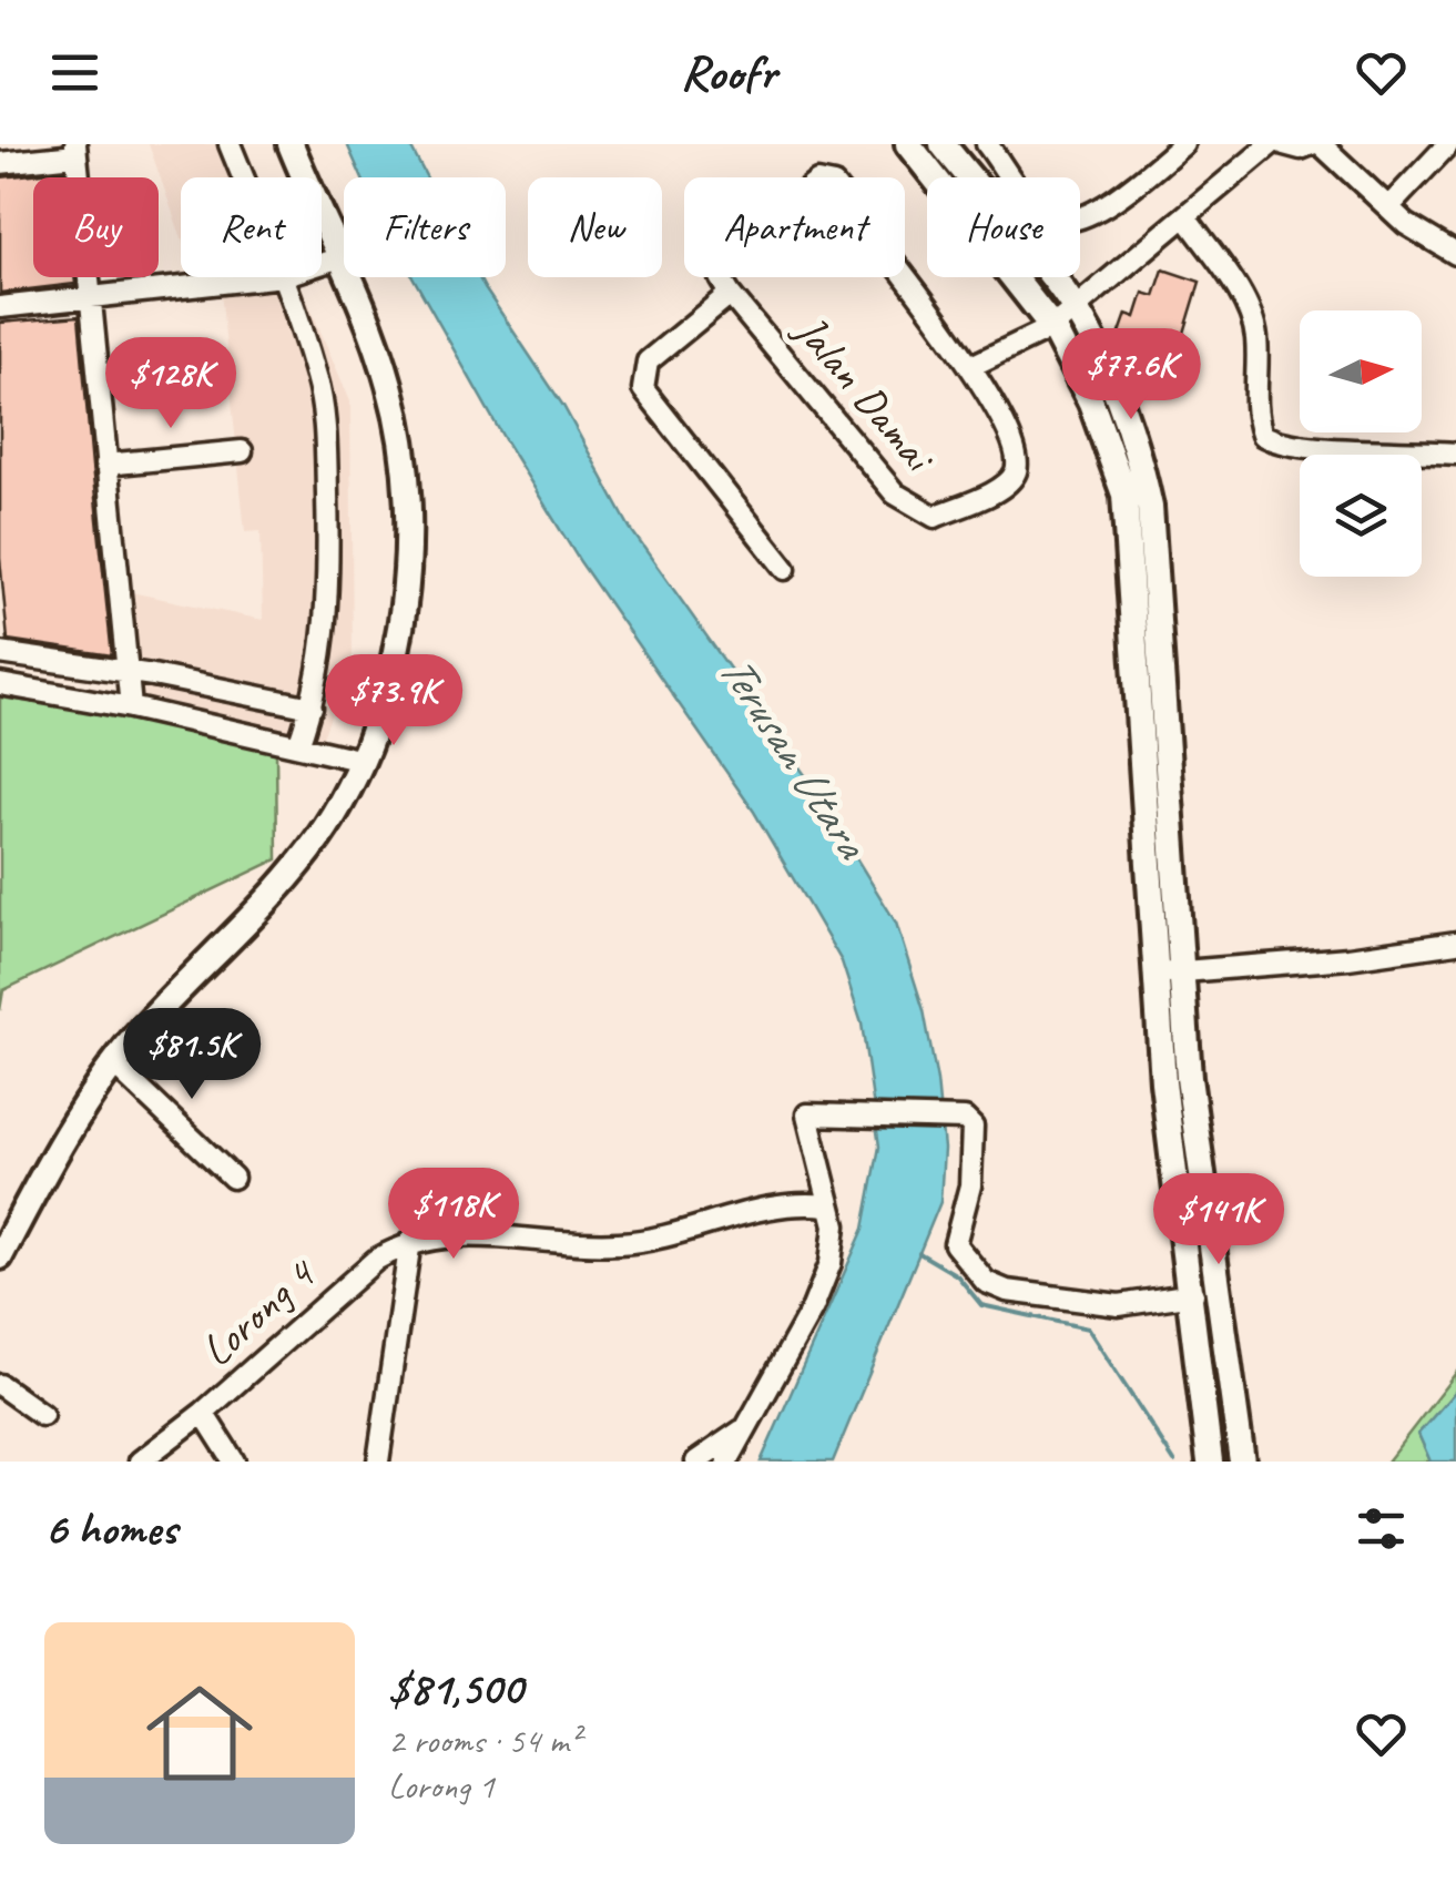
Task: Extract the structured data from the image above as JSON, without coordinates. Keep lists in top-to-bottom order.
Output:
{
  "streets": {
    "street": ["Jalan Damai", "Lorong 4"]
  },
  "water": ["Terusan Utara"],
  "north": "right",
  "page": {
    "header": "Roofr",
    "chip": [
      "Buy",
      "Rent",
      "Filters",
      "New",
      "Apartment",
      "House"
    ],
    "price": [
      "$77.6K",
      "$128K",
      "$73.9K",
      "$81.5K",
      "$118K",
      "$141K"
    ],
    "heading": "6 homes",
    "list": [
      {
        "name": "$81,500",
        "note": "2 rooms · 54 m² · Lorong 1"
      }
    ]
  }
}
